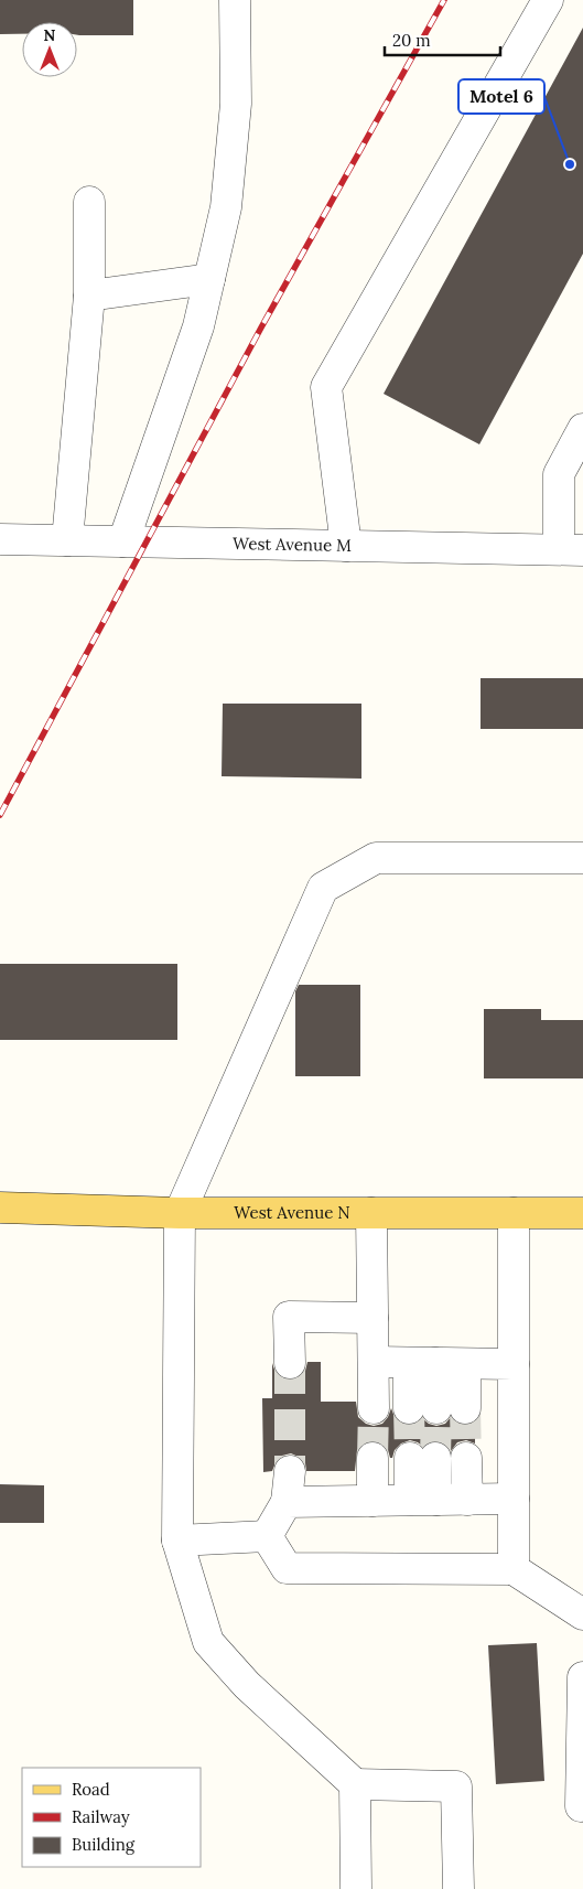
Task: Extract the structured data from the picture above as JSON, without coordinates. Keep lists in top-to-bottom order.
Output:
{
  "streets": {
    "main road": ["West Avenue N"],
    "street": ["West Avenue M"]
  },
  "places": ["Motel 6"],
  "legend": ["Road", "Railway", "Building"],
  "scale_bar": "20 m",
  "north": "top"
}
